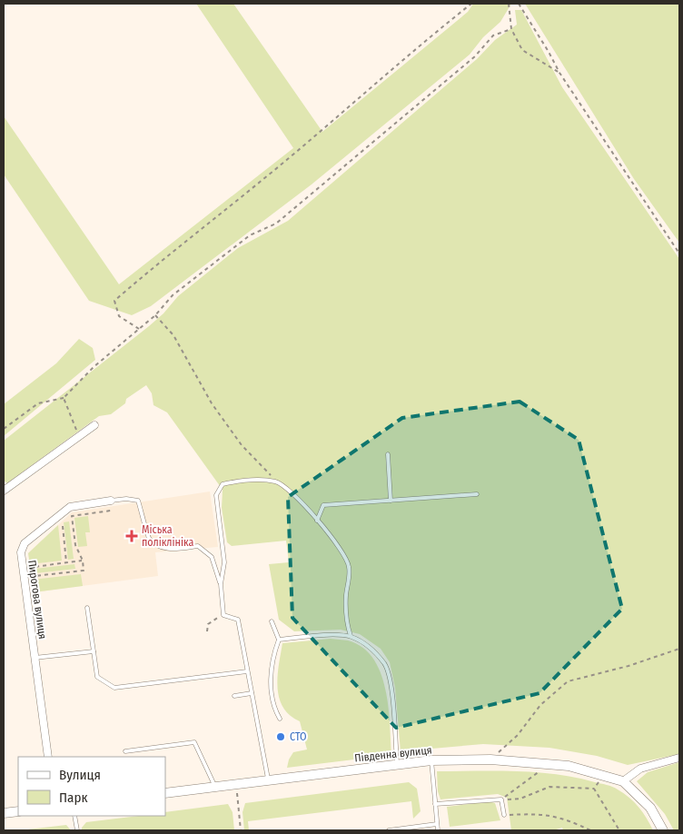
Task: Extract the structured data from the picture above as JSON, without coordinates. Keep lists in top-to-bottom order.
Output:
{
  "streets": {
    "street": ["Пирогова вулиця", "Південна вулиця"]
  },
  "places": {
    "health": ["Міська поліклініка"],
    "other": ["СТО"]
  },
  "legend": ["Вулиця", "Парк"]
}
